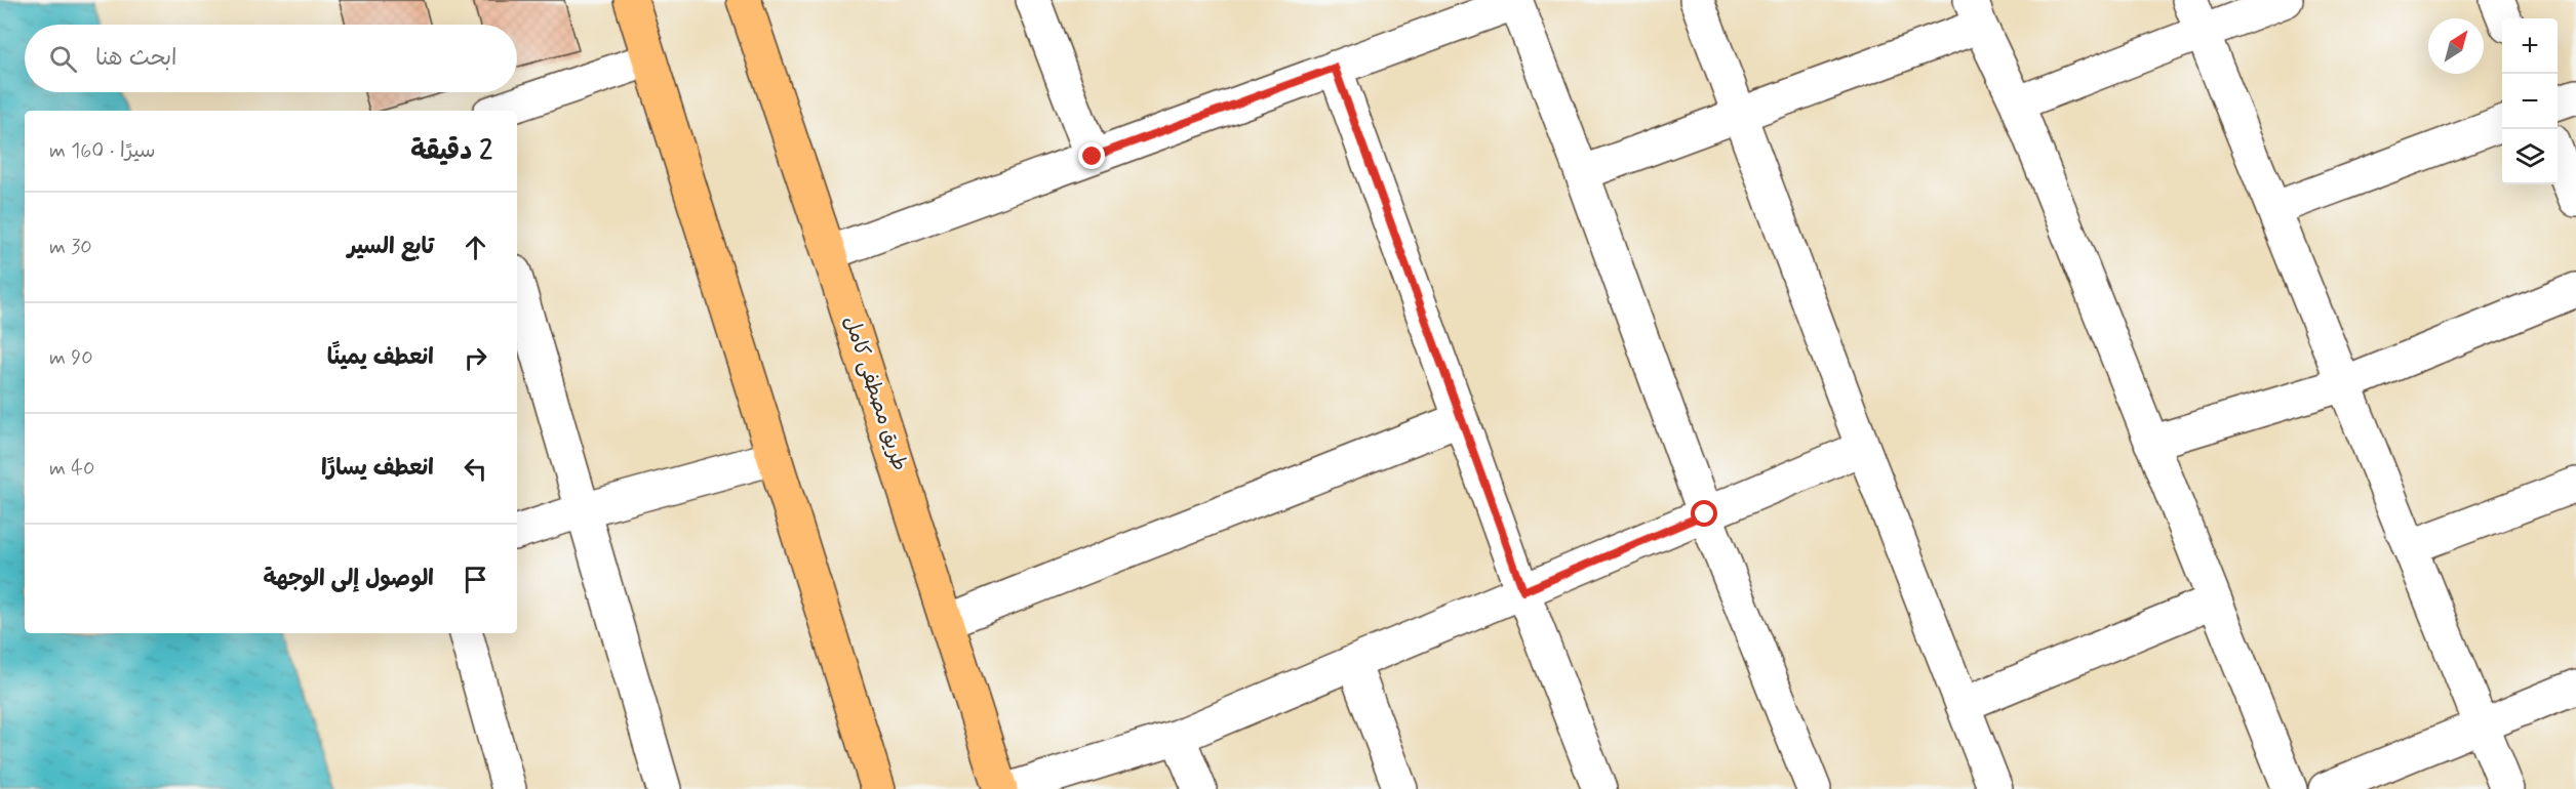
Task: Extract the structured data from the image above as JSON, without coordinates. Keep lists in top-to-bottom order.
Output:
{
  "streets": {
    "main road": ["طريق مصطفى كامل"]
  },
  "north": "top right",
  "page": {
    "map_buttons": ["+", "−"],
    "search": "ابحث هنا",
    "heading": ["2 دقيقة", "سيرًا · 160 m"],
    "list": [
      ["تابع السير", "30 m"],
      ["انعطف يمينًا", "90 m"],
      ["انعطف يسارًا", "40 m"],
      "الوصول إلى الوجهة"
    ]
  }
}
